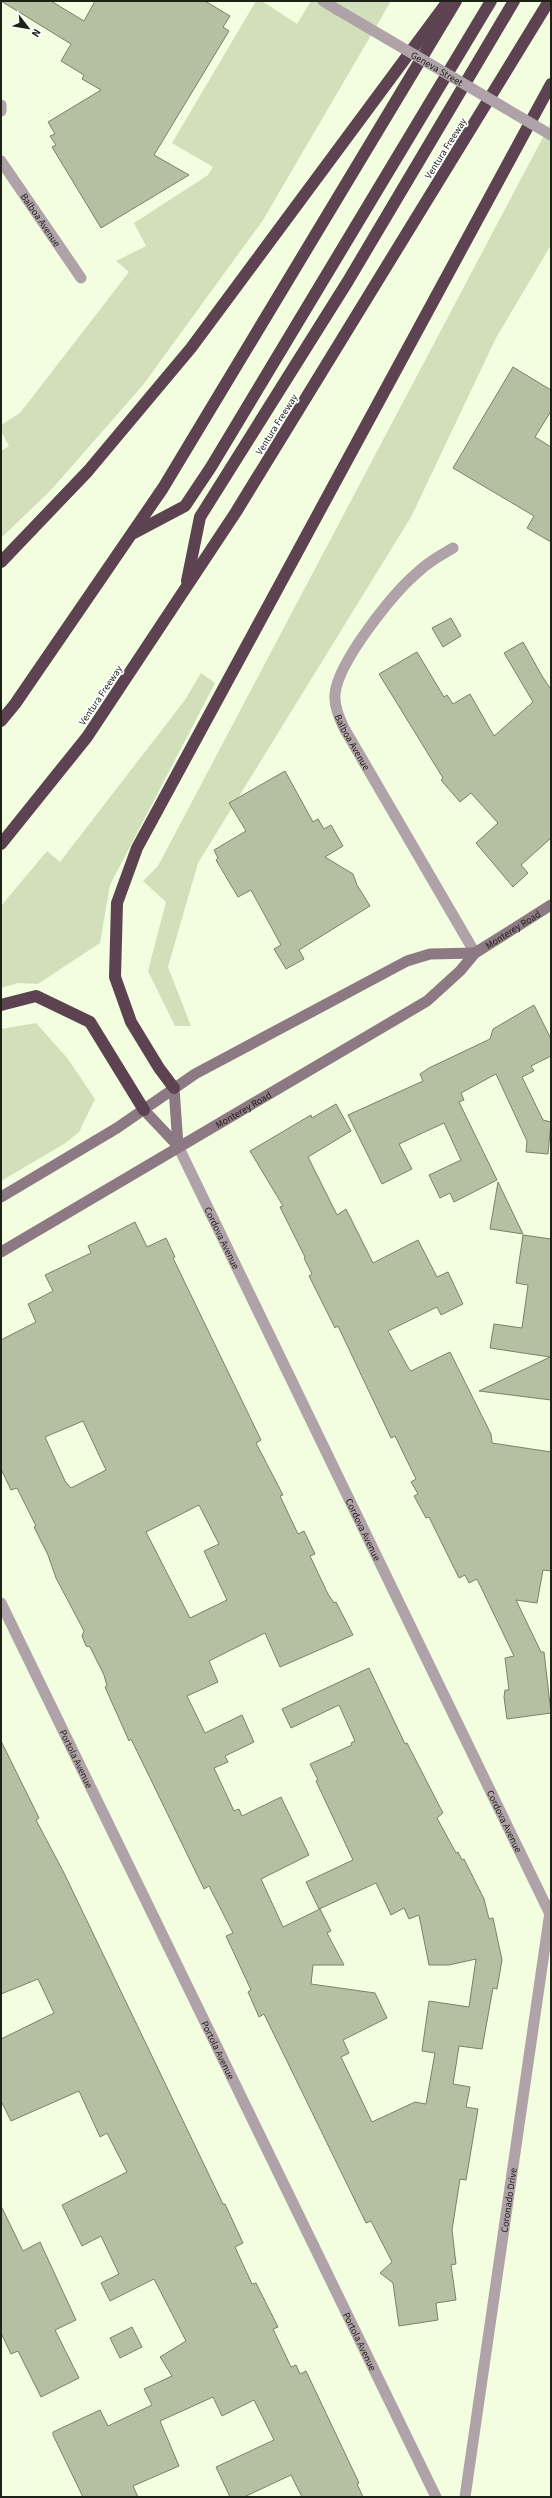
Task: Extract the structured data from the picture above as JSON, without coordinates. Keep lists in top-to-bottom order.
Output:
{
  "streets": {
    "highway": ["Ventura Freeway"],
    "main road": ["Monterey Road"],
    "street": [
      "Geneva Street",
      "Balboa Avenue",
      "Cordova Avenue",
      "Portola Avenue",
      "Coronado Drive"
    ]
  },
  "crossings": [
    ["Balboa Avenue", "Monterey Road"],
    ["Monterey Road", "Cordova Avenue"],
    ["Cordova Avenue", "Coronado Drive"]
  ],
  "north": "bottom right"
}
